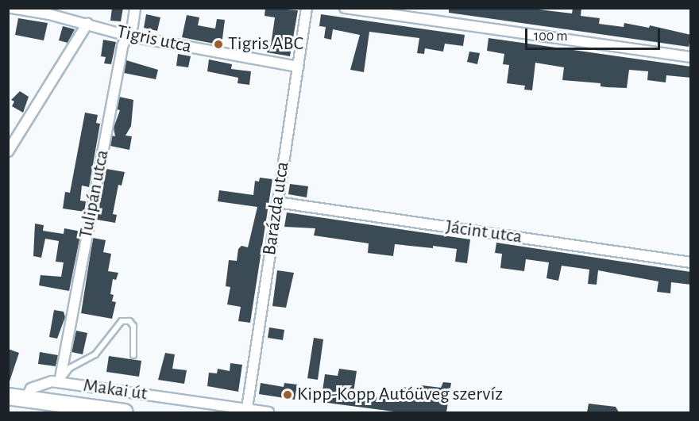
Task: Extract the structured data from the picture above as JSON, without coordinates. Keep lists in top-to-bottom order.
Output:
{
  "streets": {
    "main road": ["Makai út"],
    "street": [
      "Tigris utca",
      "Tulipán utca",
      "Barázda utca",
      "Jácint utca"
    ]
  },
  "crossings": [
    ["Tigris utca", "Tulipán utca"],
    ["Tigris utca", "Barázda utca"],
    ["Tulipán utca", "Makai út"],
    ["Barázda utca", "Jácint utca"],
    ["Barázda utca", "Makai út"]
  ],
  "places": ["Tigris ABC", "Kipp-Kopp Autóüveg szervíz"],
  "scale_bar": "100 m"
}
